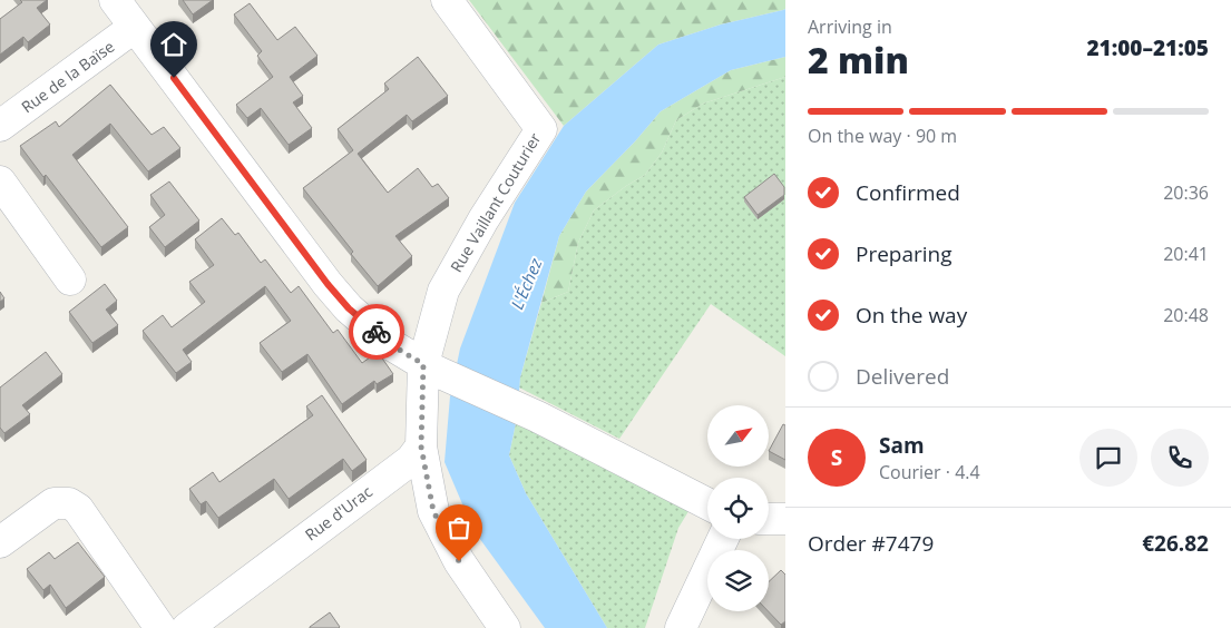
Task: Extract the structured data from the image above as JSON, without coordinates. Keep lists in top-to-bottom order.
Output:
{
  "streets": {
    "street": ["Rue de la Baïse", "Rue Vaillant Couturier", "Rue d'Urac"]
  },
  "water": ["L'Échez"],
  "north": "top right",
  "page": {
    "heading": ["2 min", "Arriving in", "21:00–21:05"],
    "panel": [
      "Sam",
      "Courier · 4.4",
      "Order #7479",
      "€26.82"
    ],
    "bar": "On the way · 90 m",
    "list": [
      ["Confirmed", "20:36"],
      ["Preparing", "20:41"],
      ["On the way", "20:48"],
      "Delivered"
    ],
    "round": "S"
  }
}
